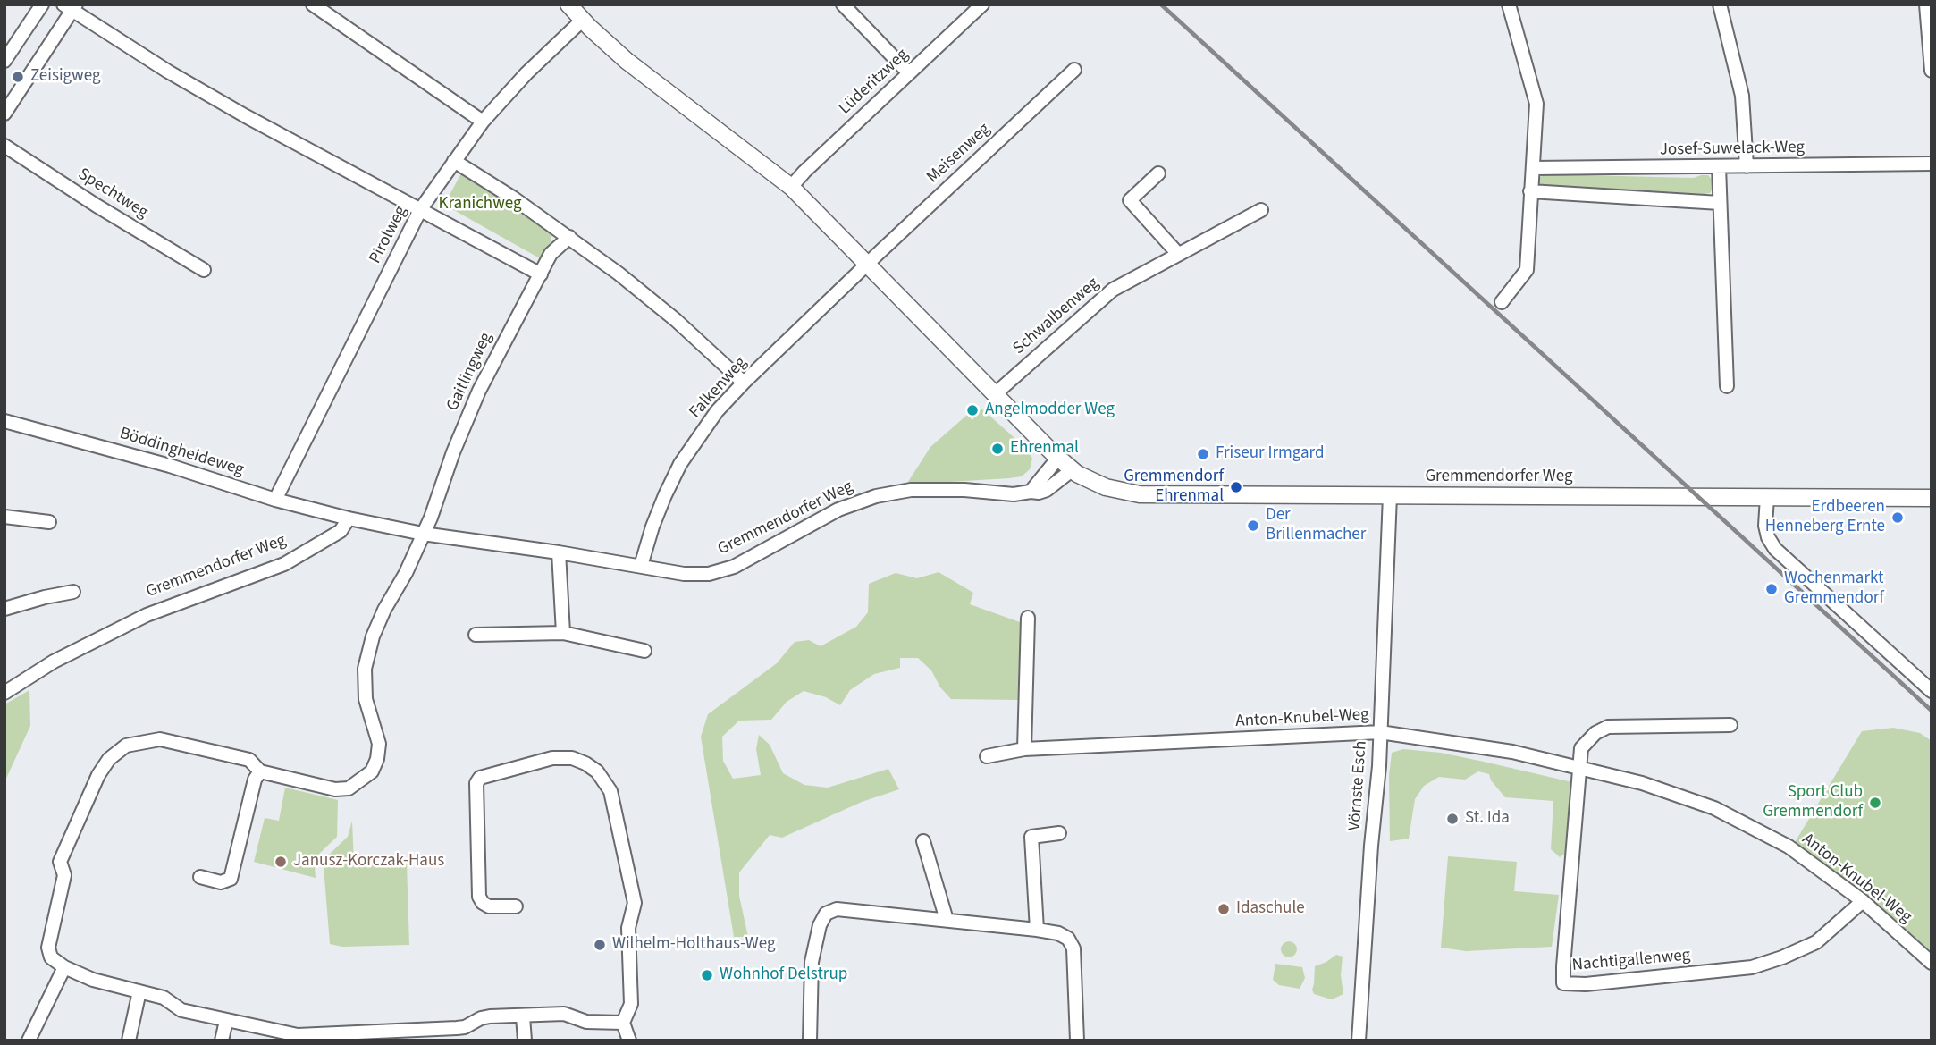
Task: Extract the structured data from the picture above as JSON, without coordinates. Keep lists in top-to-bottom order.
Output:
{
  "streets": {
    "street": [
      "Lüderitzweg",
      "Josef-Suwelack-Weg",
      "Meisenweg",
      "Spechtweg",
      "Pirolweg",
      "Schwalbenweg",
      "Gaitlingweg",
      "Falkenweg",
      "Böddingheideweg",
      "Gremmendorfer Weg",
      "Anton-Knubel-Weg",
      "Vörnste Esch",
      "Nachtigallenweg"
    ]
  },
  "crossings": [
    ["Meisenweg", "Falkenweg"],
    ["Pirolweg", "Böddingheideweg"],
    ["Gaitlingweg", "Gremmendorfer Weg"],
    ["Falkenweg", "Gremmendorfer Weg"],
    ["Böddingheideweg", "Gremmendorfer Weg"],
    ["Gremmendorfer Weg", "Vörnste Esch"],
    ["Anton-Knubel-Weg", "Vörnste Esch"],
    ["Anton-Knubel-Weg", "Nachtigallenweg"]
  ],
  "parks": ["Kranichweg"],
  "places": [
    "Zeisigweg",
    "Angelmodder Weg",
    "Ehrenmal",
    "Friseur Irmgard",
    "Gremmendorf Ehrenmal",
    "Erdbeeren Henneberg Ernte",
    "Der Brillenmacher",
    "Wochenmarkt Gremmendorf",
    "Sport Club Gremmendorf",
    "St. Ida",
    "Janusz-Korczak-Haus",
    "Idaschule",
    "Wilhelm-Holthaus-Weg",
    "Wohnhof Delstrup"
  ]
}
